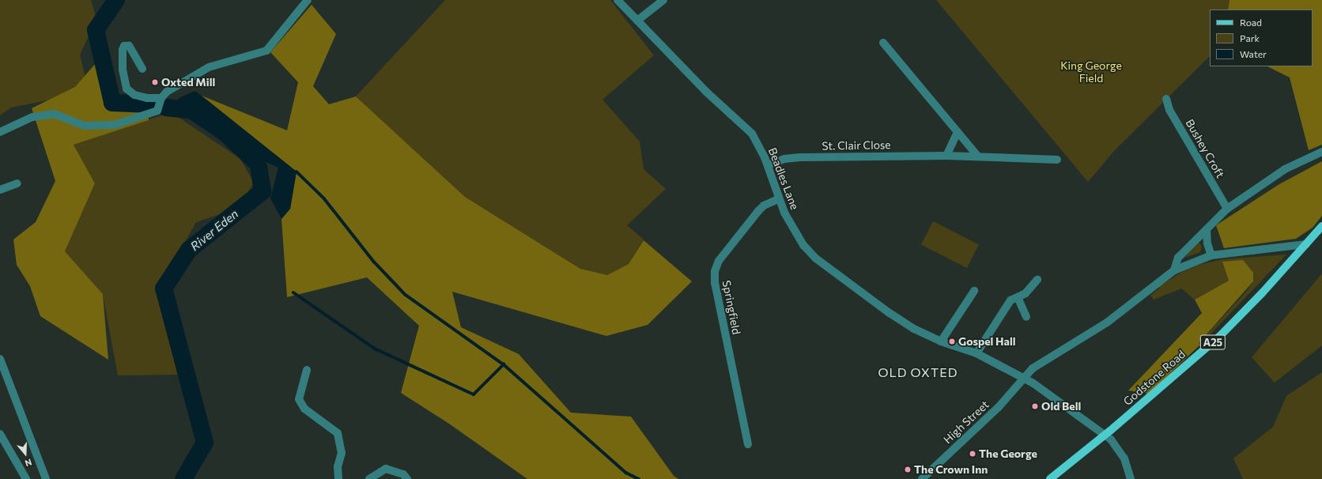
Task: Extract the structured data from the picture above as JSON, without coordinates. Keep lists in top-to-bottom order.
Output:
{
  "streets": {
    "main road": ["A25", "Godstone Road"],
    "street": [
      "St. Clair Close",
      "Bushey Croft",
      "Beadles Lane",
      "Springfield",
      "High Street"
    ]
  },
  "crossings": [
    ["St. Clair Close", "Beadles Lane"],
    ["Beadles Lane", "Springfield"],
    ["Beadles Lane", "High Street"]
  ],
  "districts": ["OLD OXTED"],
  "water": ["River Eden"],
  "parks": ["King George Field"],
  "places": [
    "Oxted Mill",
    "Gospel Hall",
    "Old Bell",
    "The George",
    "The Crown Inn"
  ],
  "legend": ["Road", "Park", "Water"],
  "north": "bottom"
}
